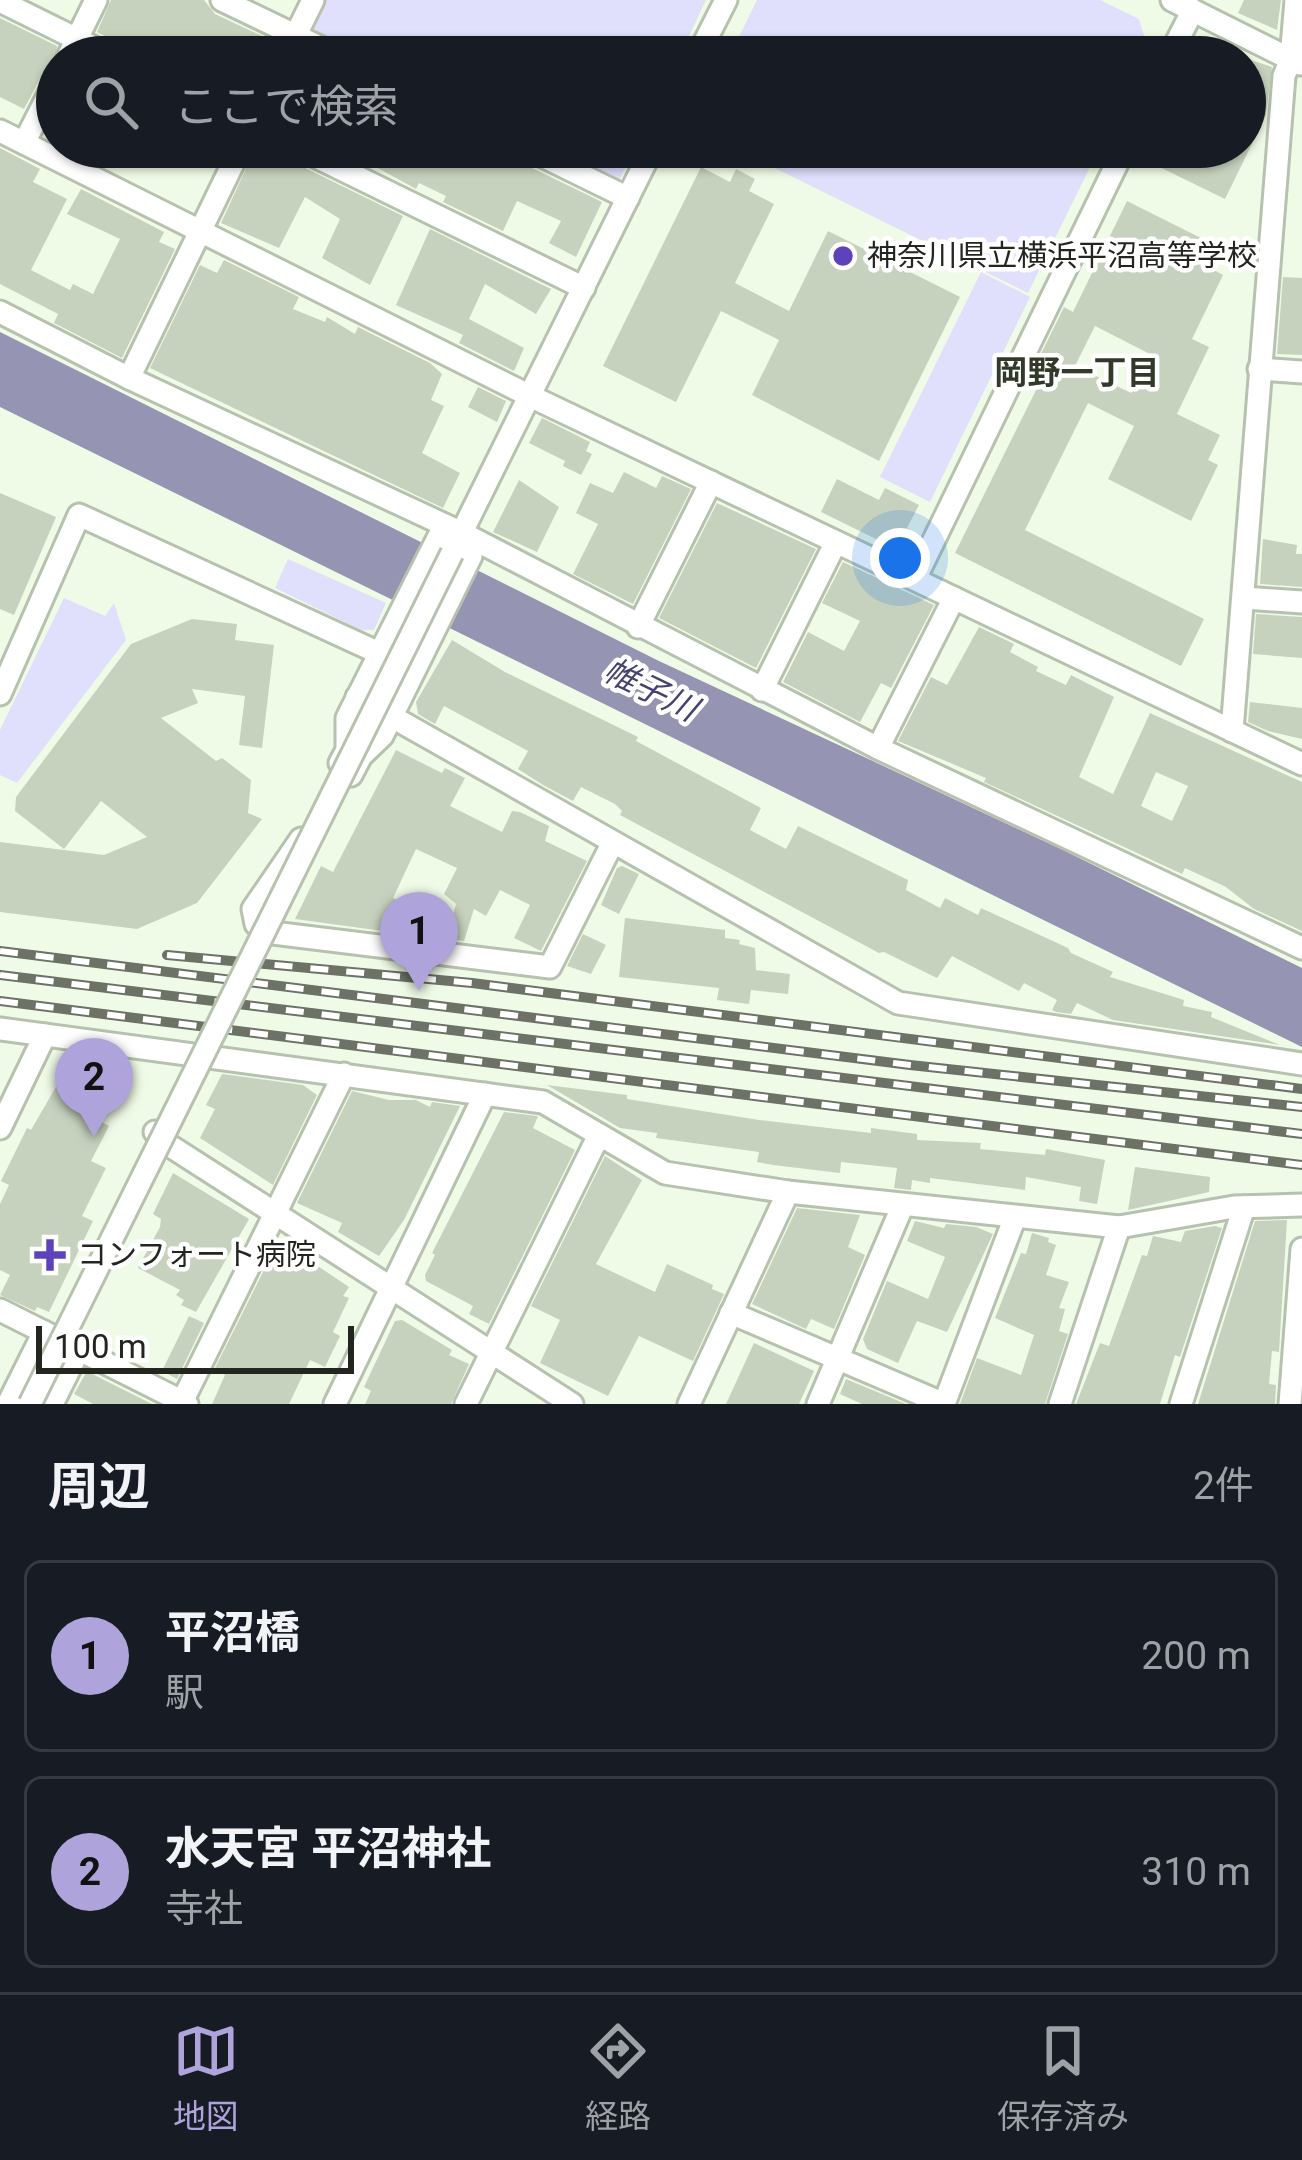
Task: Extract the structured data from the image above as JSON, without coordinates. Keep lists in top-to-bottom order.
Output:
{
  "districts": ["岡野一丁目"],
  "water": ["帷子川"],
  "places": {
    "other": ["神奈川県立横浜平沼高等学校"],
    "health": ["コンフォート病院"]
  },
  "scale_bar": "100 m",
  "page": {
    "search": "ここで検索",
    "pins": ["1", "2"],
    "scale": "100 m",
    "heading": ["周辺", "2件"],
    "list": [
      {
        "mark": "1",
        "name": "平沼橋",
        "note": "駅",
        "value": "200 m"
      },
      {
        "mark": "2",
        "name": "水天宮 平沼神社",
        "note": "寺社",
        "value": "310 m"
      }
    ],
    "nav": ["地図", "経路", "保存済み"]
  }
}
